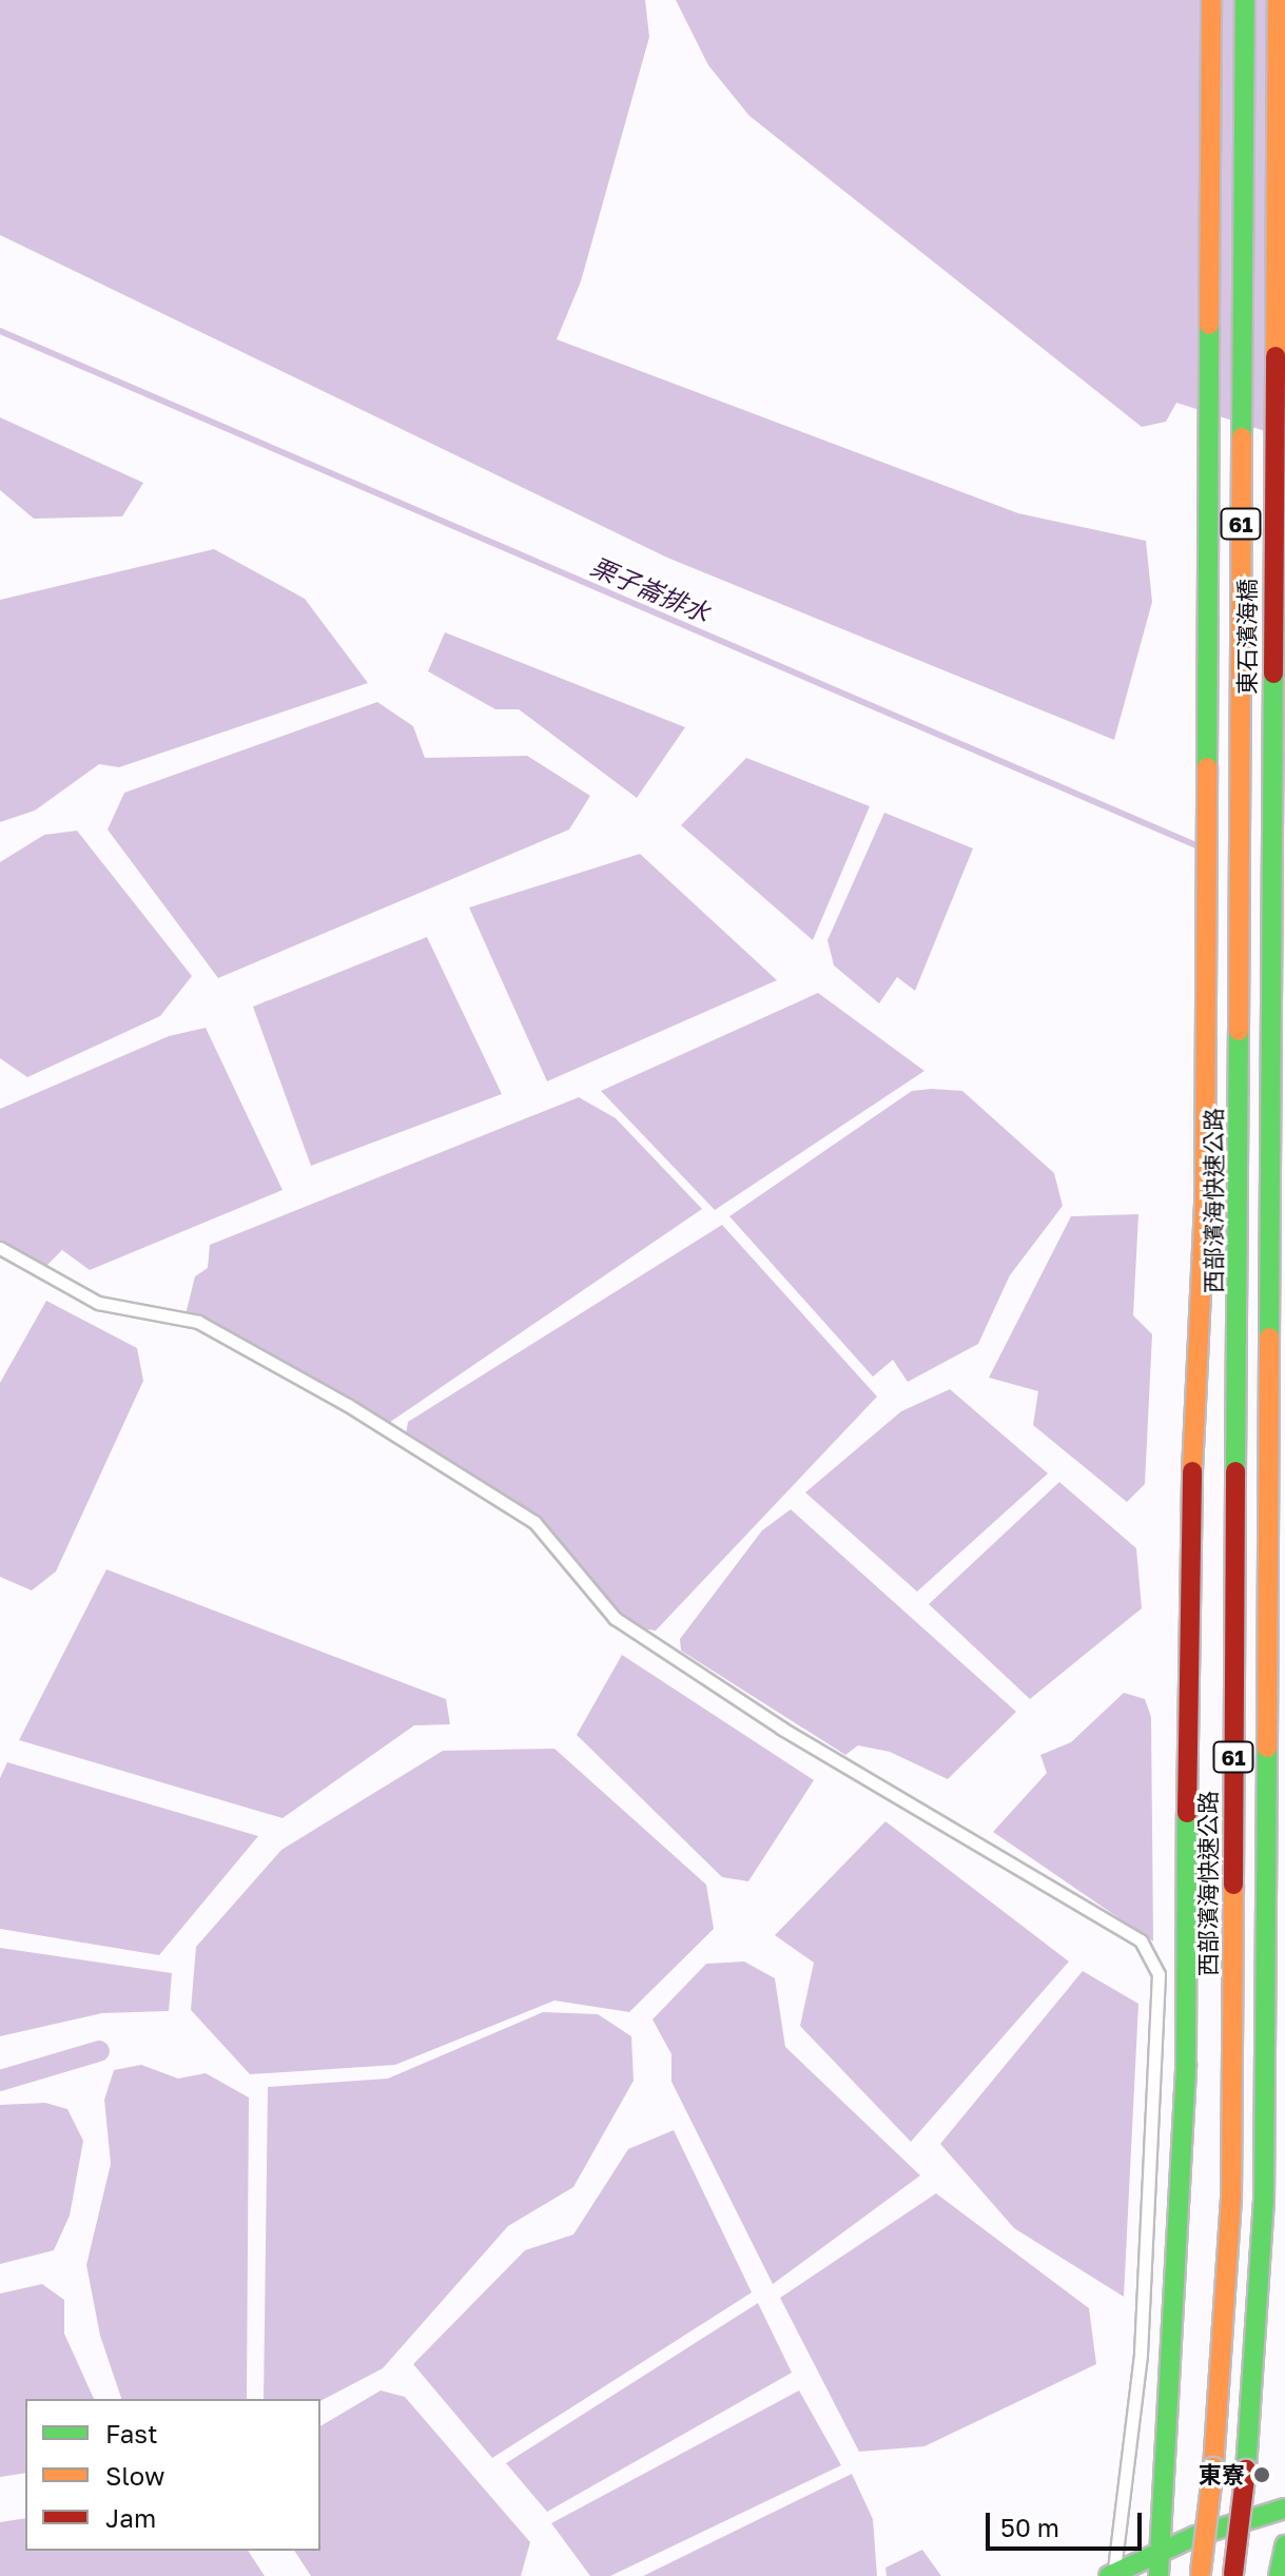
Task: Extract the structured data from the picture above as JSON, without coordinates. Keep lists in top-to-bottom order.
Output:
{
  "streets": {
    "main road": ["61", "東石濱海橋", "西部濱海快速公路"]
  },
  "crossings": [
    ["東石濱海橋", "西部濱海快速公路"]
  ],
  "water": ["栗子崙排水"],
  "places": ["東寮"],
  "legend": ["Fast", "Slow", "Jam"],
  "scale_bar": "50 m"
}
